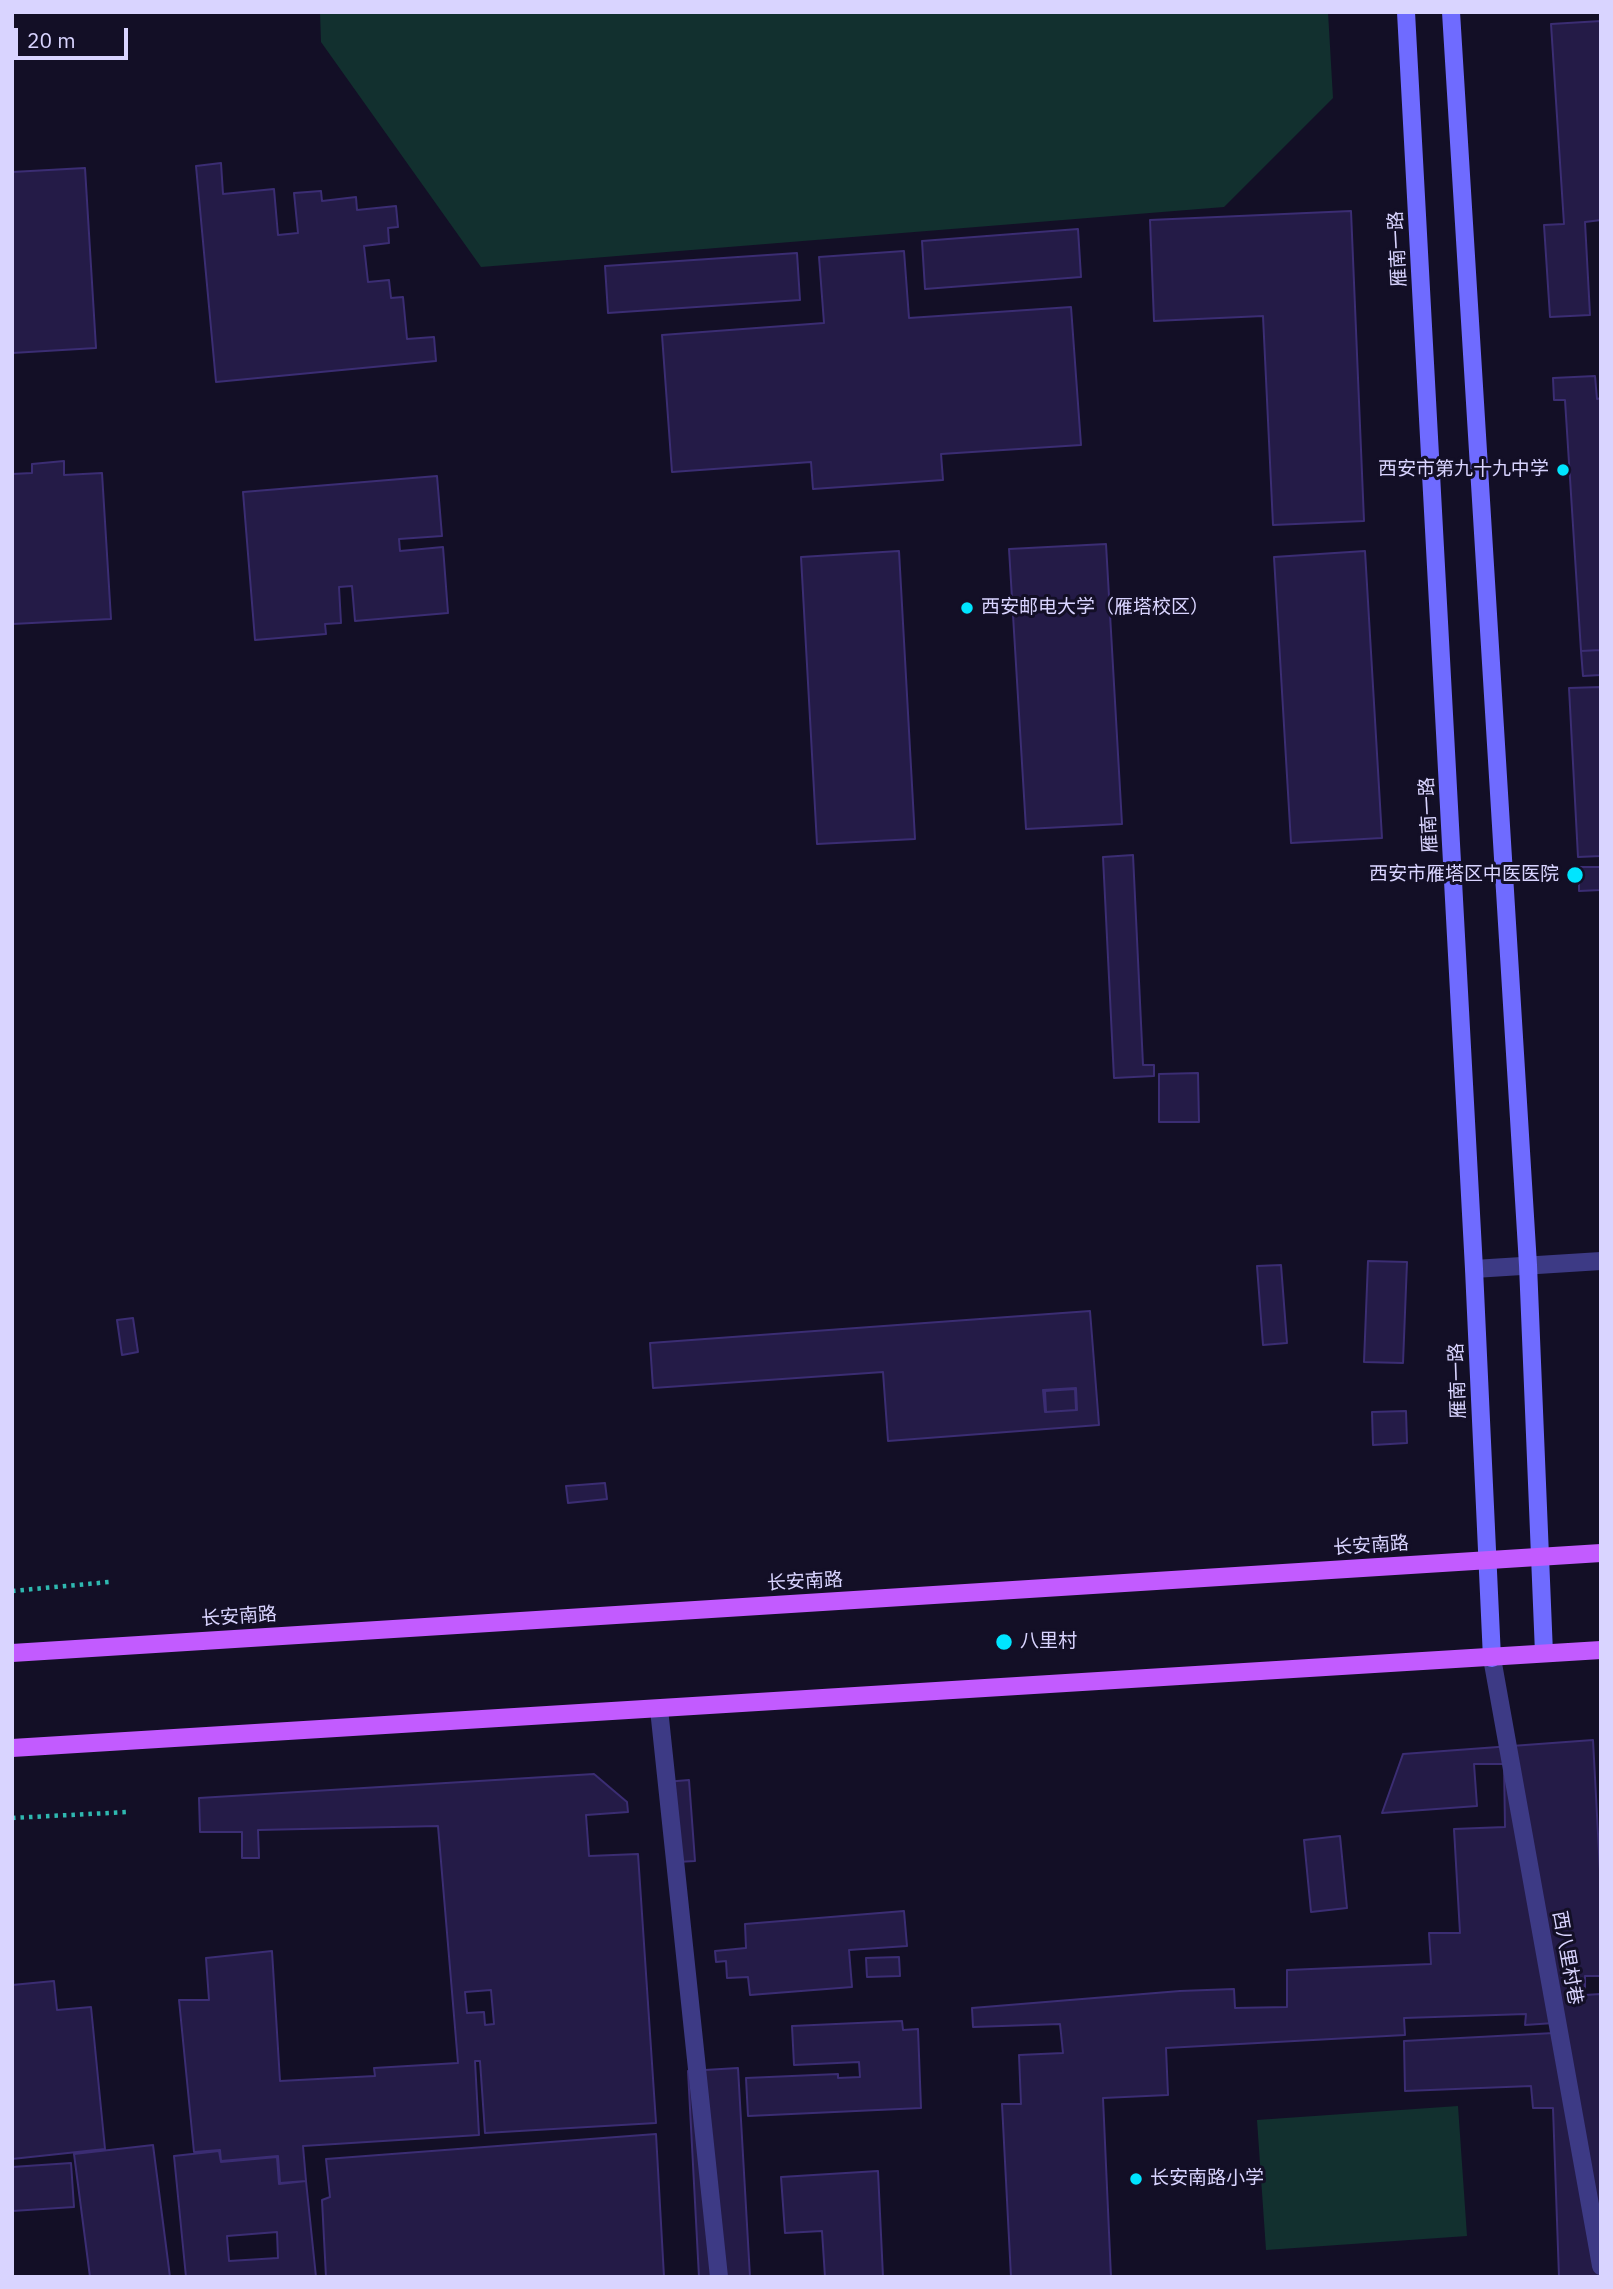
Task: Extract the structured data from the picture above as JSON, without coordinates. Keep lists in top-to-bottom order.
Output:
{
  "streets": {
    "main road": ["雁南一路", "长安南路"],
    "street": ["西八里村巷"]
  },
  "crossings": [
    ["雁南一路", "长安南路"],
    ["雁南一路", "西八里村巷"]
  ],
  "places": [
    "西安市第九十九中学",
    "西安邮电大学（雁塔校区）",
    "西安市雁塔区中医医院",
    "八里村",
    "长安南路小学"
  ],
  "scale_bar": "20 m"
}
